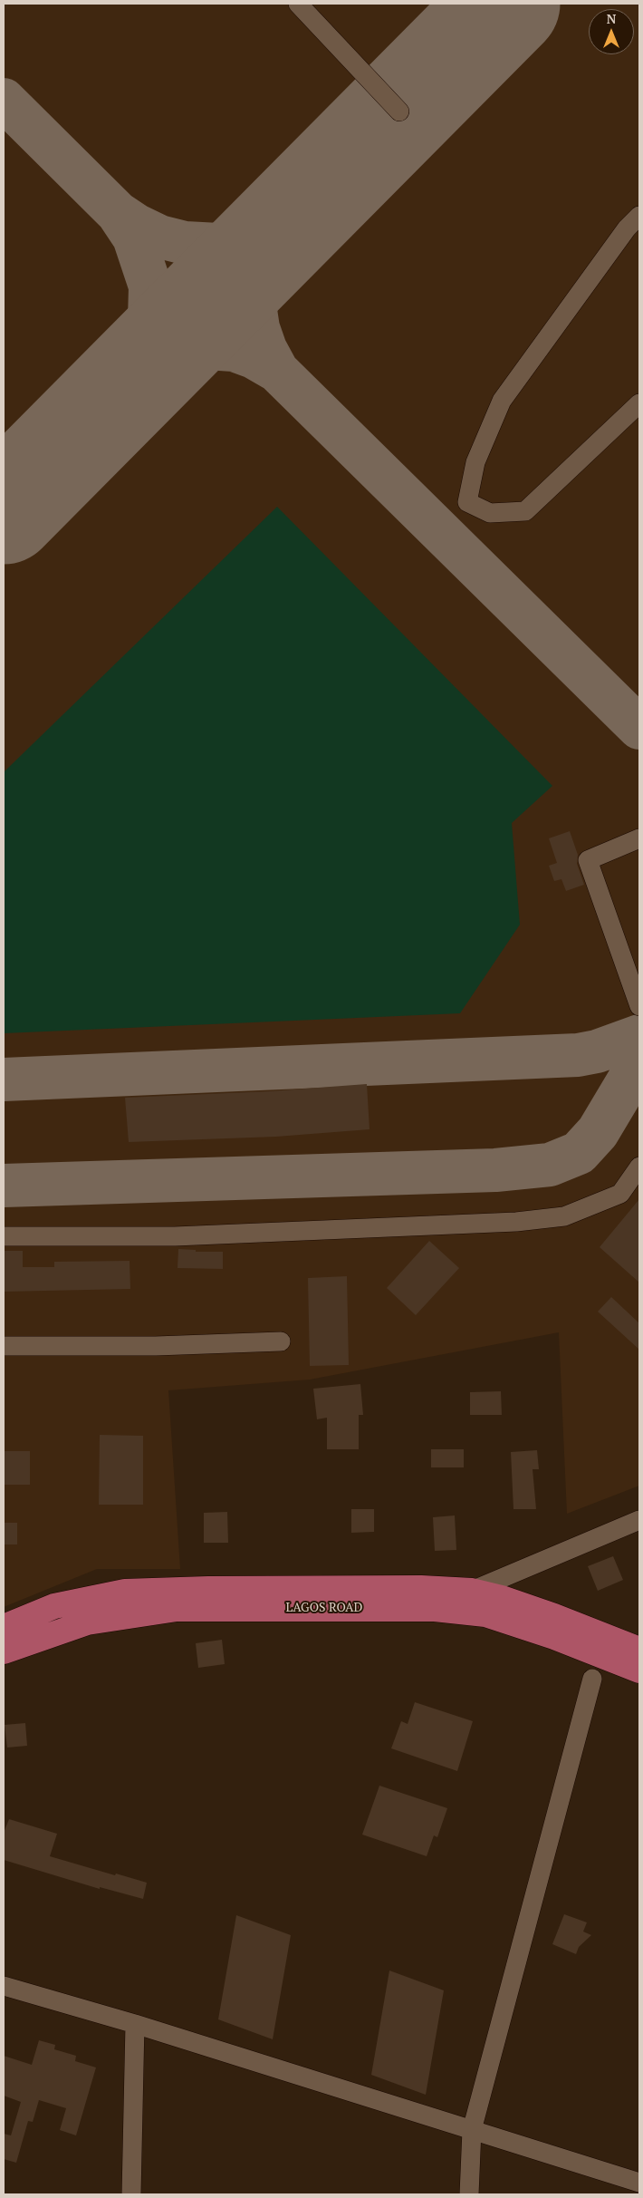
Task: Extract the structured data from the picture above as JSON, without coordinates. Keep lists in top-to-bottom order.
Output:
{
  "streets": {
    "main road": ["LAGOS ROAD"]
  },
  "north": "top"
}
